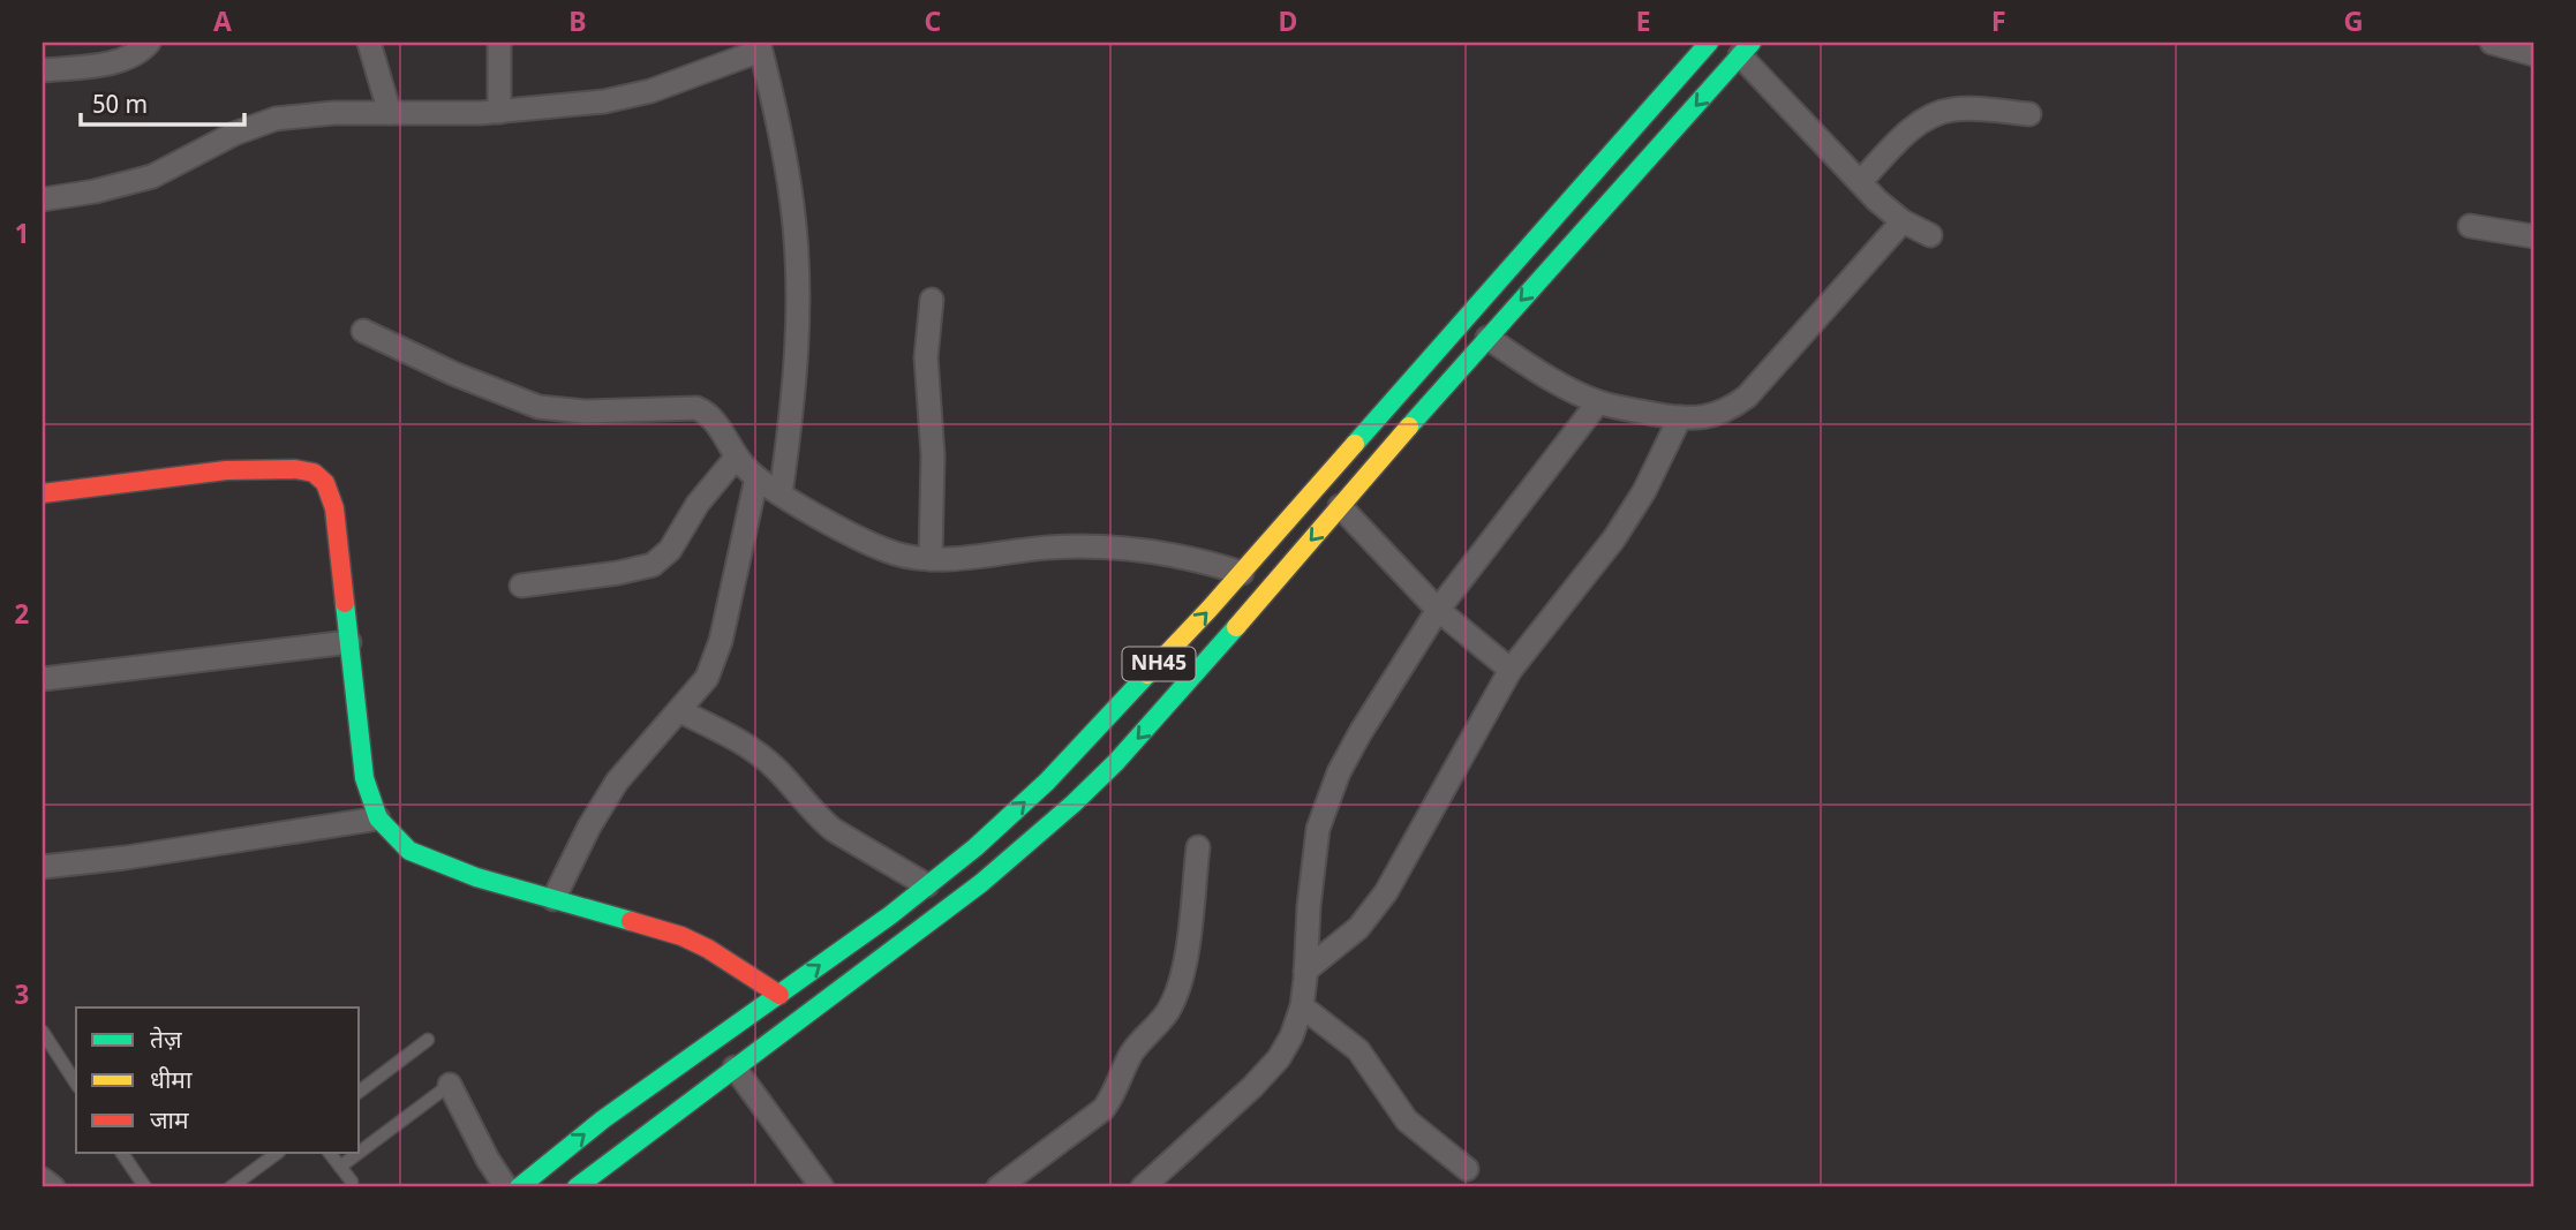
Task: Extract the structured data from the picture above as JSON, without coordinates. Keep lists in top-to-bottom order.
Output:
{
  "streets": {
    "main road": ["NH45"]
  },
  "legend": ["तेज़", "धीमा", "जाम"],
  "scale_bar": "50 m",
  "grid": {
    "columns": [
      "A",
      "B",
      "C",
      "D",
      "E",
      "F",
      "G"
    ],
    "rows": ["1", "2", "3"]
  }
}
